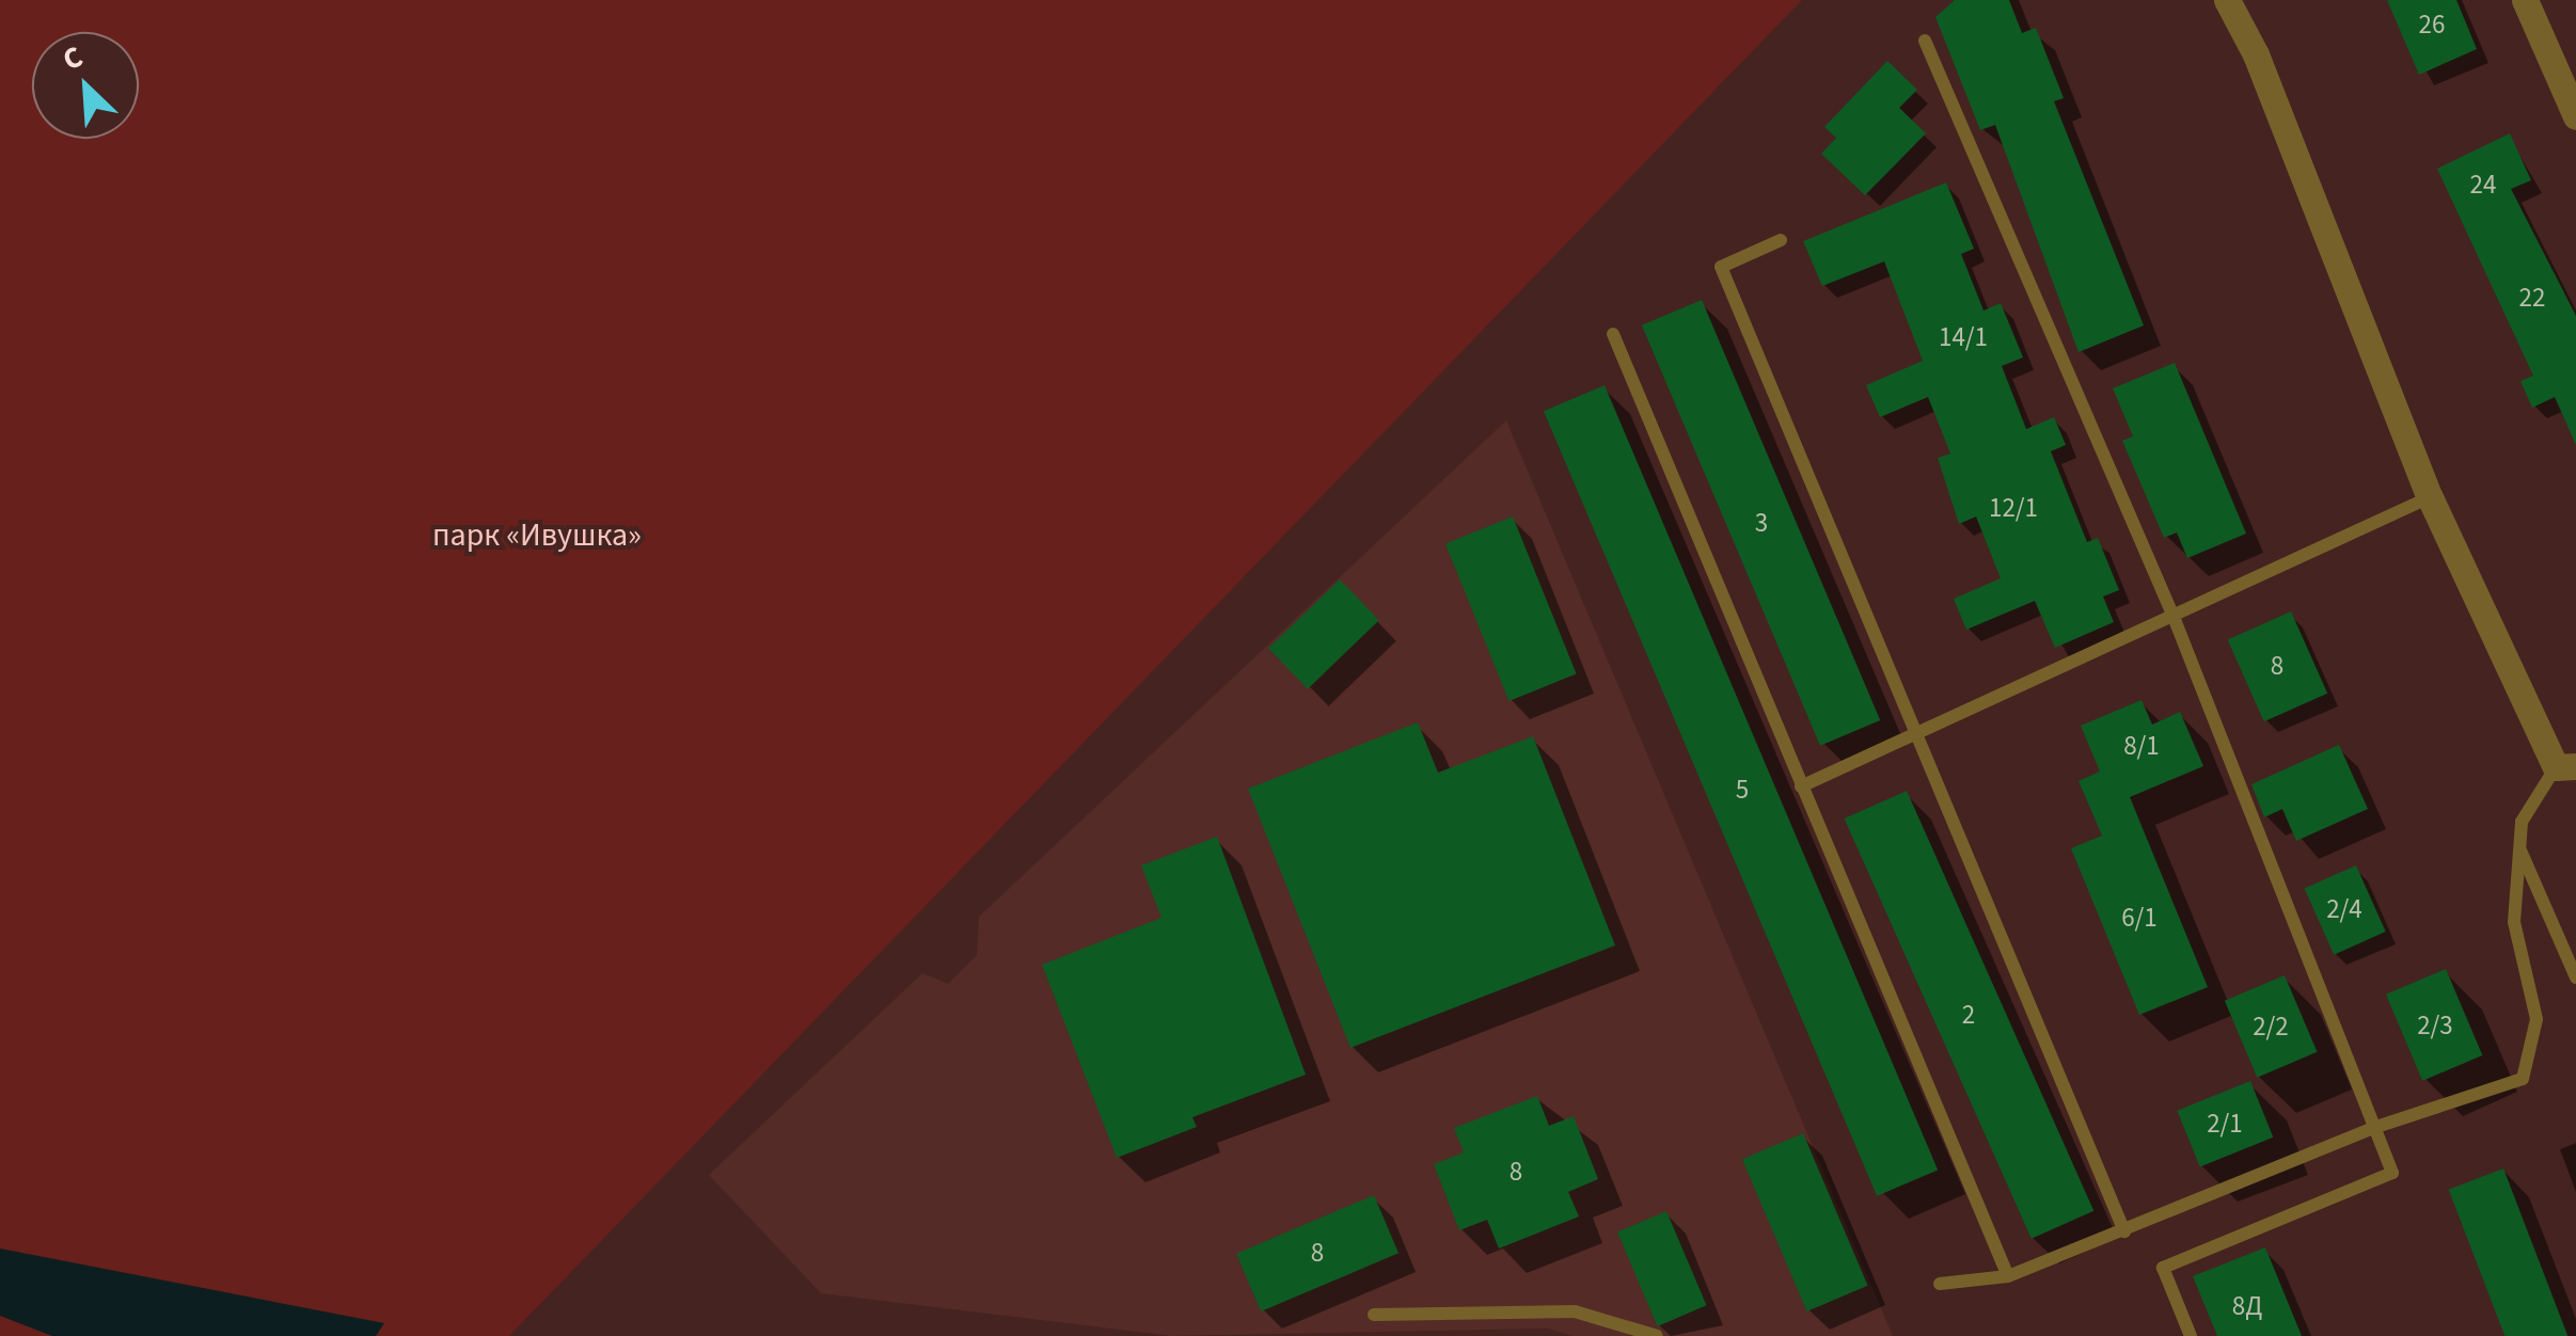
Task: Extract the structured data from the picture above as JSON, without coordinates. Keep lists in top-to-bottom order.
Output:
{
  "parks": ["парк «Ивушка»"],
  "house_numbers": [
    "26",
    "24",
    "22",
    "14/1",
    "12/1",
    "3",
    "8",
    "8/1",
    "5",
    "2/4",
    "6/1",
    "2",
    "2/3",
    "2/2",
    "2/1",
    "8",
    "8",
    "8Д"
  ],
  "north": "top left"
}
